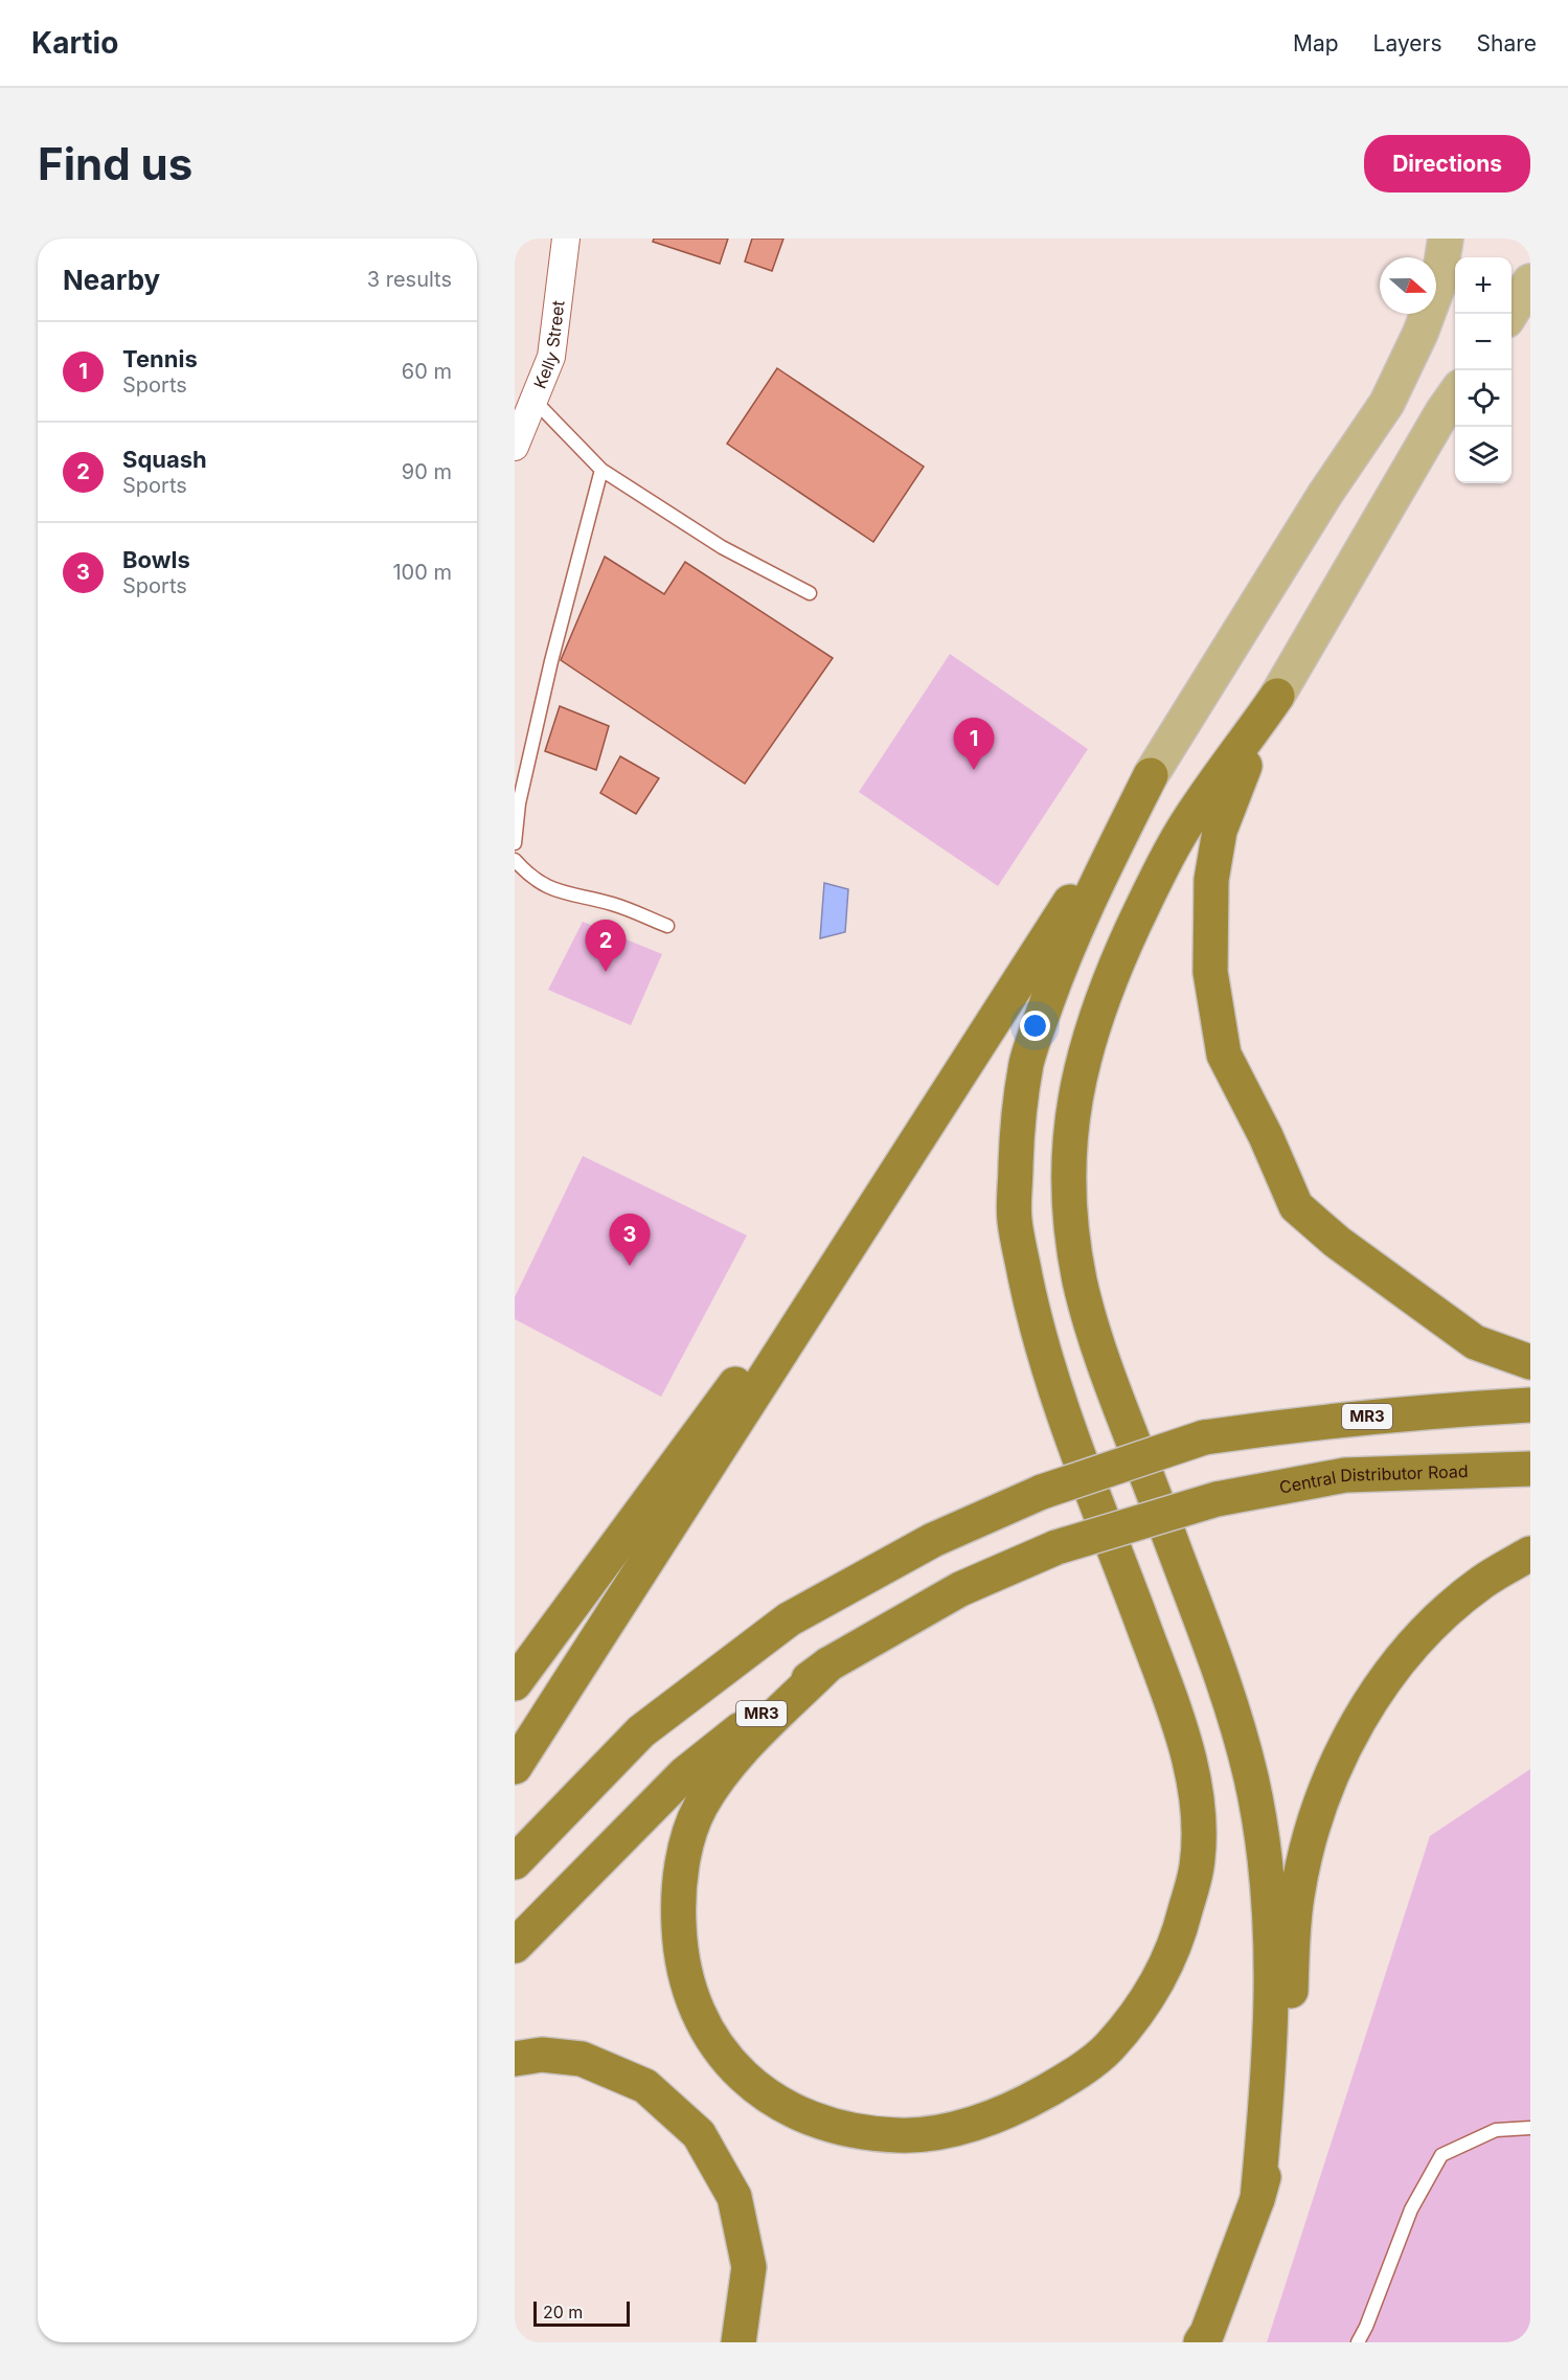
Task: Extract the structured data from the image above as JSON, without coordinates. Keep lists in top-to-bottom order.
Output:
{
  "streets": {
    "highway": ["MR3", "Central Distributor Road"],
    "street": ["Kelly Street"]
  },
  "crossings": [
    ["MR3", "Central Distributor Road"]
  ],
  "scale_bar": "20 m",
  "north": "right",
  "page": {
    "header": "Kartio",
    "nav": ["Map", "Layers", "Share"],
    "buttons": "Directions",
    "title": "Find us",
    "heading": ["Nearby", "3 results"],
    "map_buttons": ["+", "−"],
    "list": [
      {
        "mark": "1",
        "name": "Tennis",
        "note": "Sports",
        "value": "60 m"
      },
      {
        "mark": "2",
        "name": "Squash",
        "note": "Sports",
        "value": "90 m"
      },
      {
        "mark": "3",
        "name": "Bowls",
        "note": "Sports",
        "value": "100 m"
      }
    ],
    "pins": ["1", "2", "3"],
    "scale": "20 m"
  }
}
